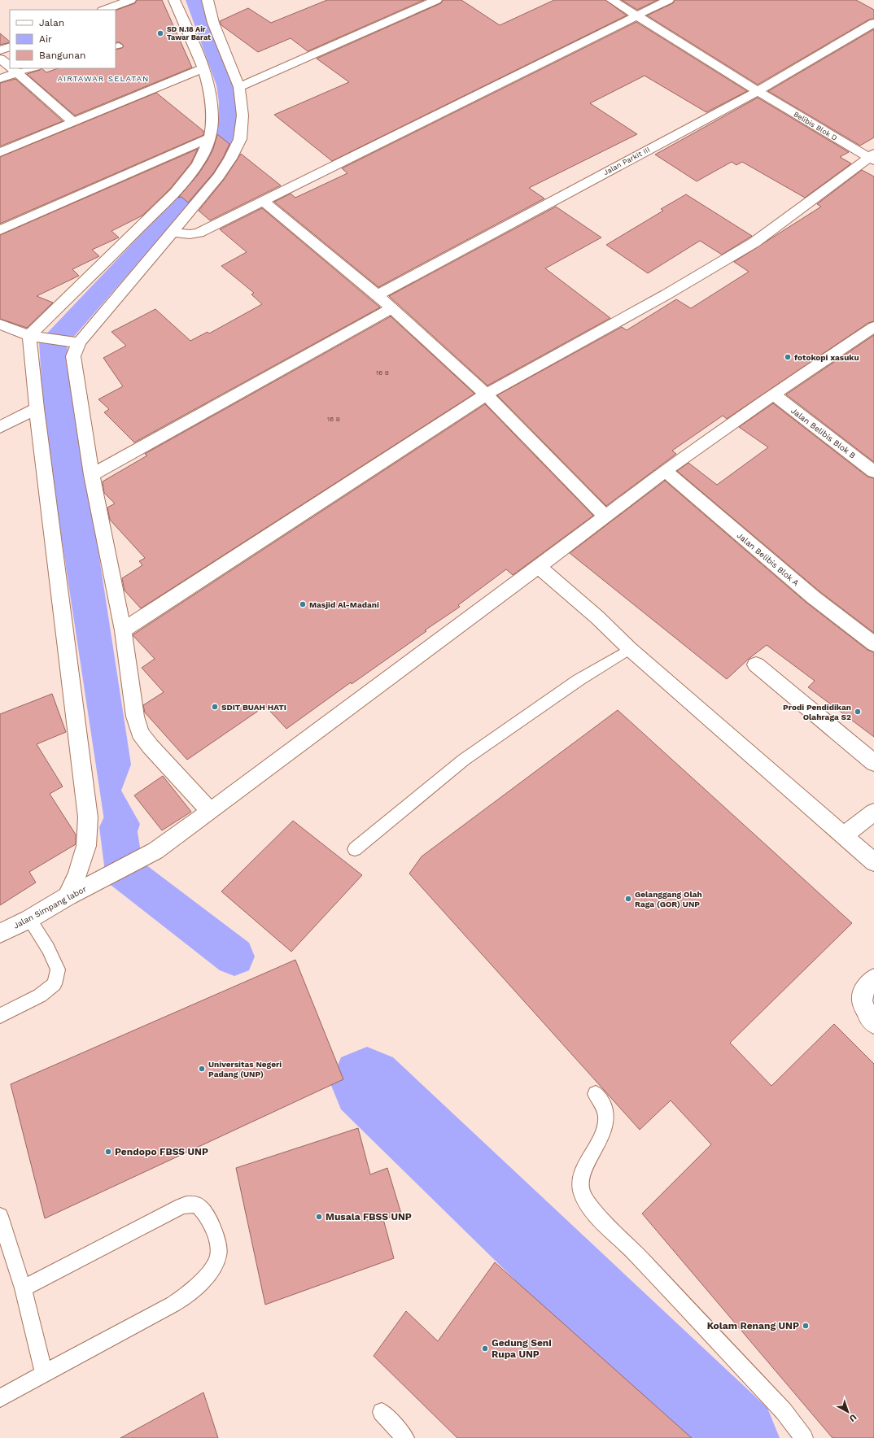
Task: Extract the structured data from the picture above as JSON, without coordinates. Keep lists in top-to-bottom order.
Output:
{
  "streets": {
    "street": [
      "Belibis Blok D",
      "Jalan Parkit III",
      "Jalan Belibis Blok B",
      "Jalan Belibis Blok A",
      "Jalan Simpang labor"
    ]
  },
  "crossings": [
    ["Belibis Blok D", "Jalan Parkit III"],
    ["Jalan Belibis Blok B", "Jalan Simpang labor"],
    ["Jalan Belibis Blok A", "Jalan Simpang labor"]
  ],
  "districts": ["AIRTAWAR SELATAN"],
  "places": [
    "SD N.18 Air Tawar Barat",
    "fotokopi xasuku",
    "Masjid Al-Madani",
    "SDIT BUAH HATI",
    "Prodi Pendidikan Olahraga S2",
    "Gelanggang Olah Raga (GOR) UNP",
    "Universitas Negeri Padang (UNP)",
    "Pendopo FBSS UNP",
    "Musala FBSS UNP",
    "Kolam Renang UNP",
    "Gedung Seni Rupa UNP"
  ],
  "house_numbers": ["16 B", "16 B"],
  "legend": ["Jalan", "Air", "Bangunan"],
  "north": "bottom right"
}
